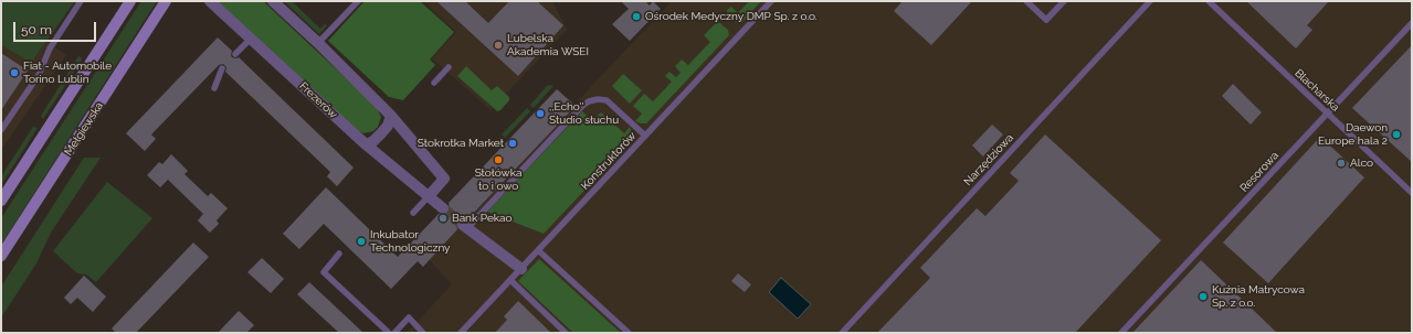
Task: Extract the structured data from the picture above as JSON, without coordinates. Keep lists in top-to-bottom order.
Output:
{
  "streets": {
    "main road": ["Mełgiewska"],
    "street": ["Frezerów"],
    "lane": [
      "Blacharska",
      "Narzędziowa",
      "Konstruktorów",
      "Resorowa"
    ]
  },
  "crossings": [
    ["Blacharska", "Resorowa"]
  ],
  "places": [
    "Ośrodek Medyczny DMP Sp. z o.o.",
    "Lubelska Akademia WSEI",
    "Fiat - Automobile Torino Lublin",
    ",,Echo'' Studio słuchu",
    "Daewon Europe hala 2",
    "Stokrotka Market",
    "Stołówka to i owo",
    "Alco",
    "Bank Pekao",
    "Inkubator Technologiczny",
    "Kuźnia Matrycowa Sp. z o.o."
  ],
  "scale_bar": "50 m"
}
